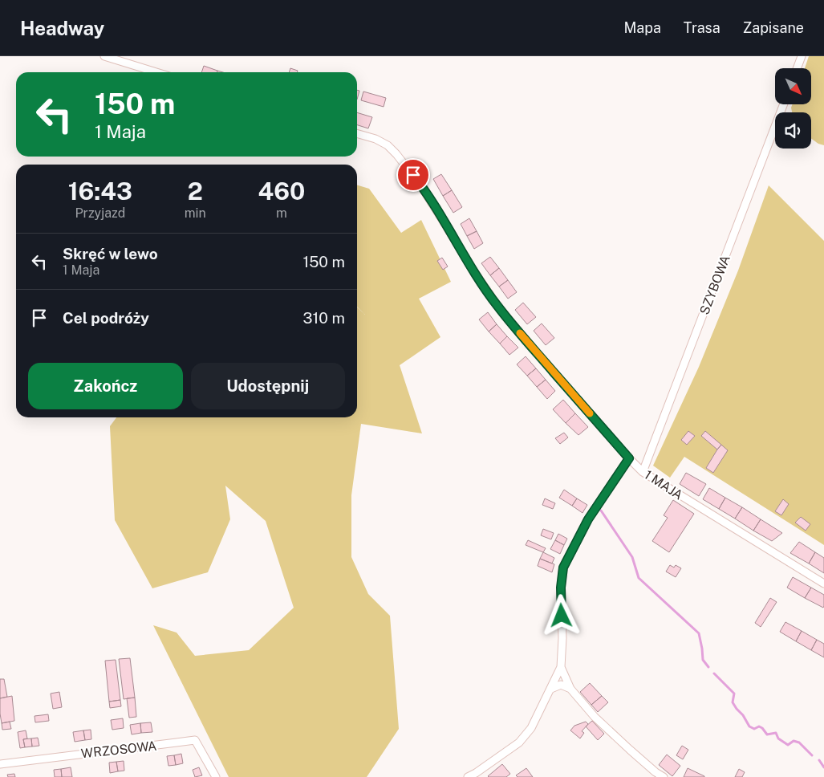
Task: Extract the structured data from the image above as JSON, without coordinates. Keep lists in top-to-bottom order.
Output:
{
  "streets": {
    "street": ["SZYBOWA", "1 MAJA", "WRZOSOWA"]
  },
  "crossings": [
    ["SZYBOWA", "1 MAJA"]
  ],
  "north": "bottom right",
  "page": {
    "header": "Headway",
    "nav": ["Mapa", "Trasa", "Zapisane"],
    "turn": ["150 m", "1 Maja"],
    "eta": [
      "16:43",
      "Przyjazd",
      "2",
      "min",
      "460",
      "m"
    ],
    "list": [
      {
        "name": "Skręć w lewo",
        "note": "1 Maja",
        "value": "150 m"
      },
      {
        "name": "Cel podróży",
        "value": "310 m"
      }
    ],
    "buttons": ["Zakończ", "Udostępnij"]
  }
}
